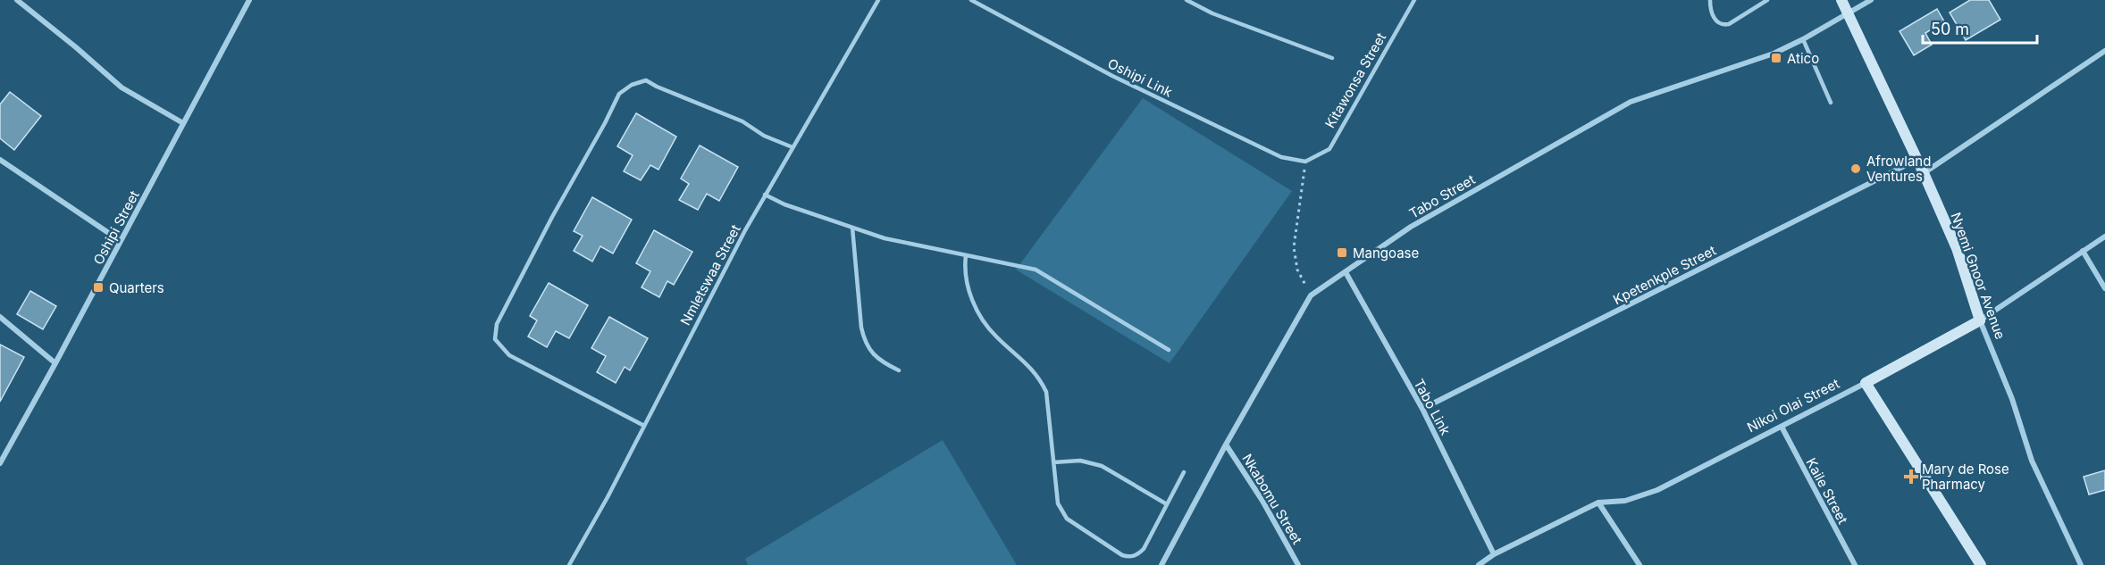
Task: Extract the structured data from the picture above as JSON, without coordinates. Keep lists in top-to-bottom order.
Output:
{
  "streets": {
    "street": [
      "Tabo Street",
      "Oshipi Street",
      "Kpetenkple Street",
      "Nyemi Gnoor Avenue",
      "Nikoi Olai Street",
      "Tabo Link",
      "Kaile Street",
      "Nkabomu Street"
    ],
    "lane": ["Oshipi Link", "Kitawonsa Street", "Nmletswaa Street"]
  },
  "crossings": [
    ["Oshipi Link", "Kitawonsa Street"],
    ["Tabo Street", "Nyemi Gnoor Avenue"],
    ["Tabo Street", "Tabo Link"],
    ["Tabo Street", "Nkabomu Street"],
    ["Kpetenkple Street", "Nyemi Gnoor Avenue"],
    ["Kpetenkple Street", "Tabo Link"],
    ["Nyemi Gnoor Avenue", "Nikoi Olai Street"],
    ["Nikoi Olai Street", "Tabo Link"],
    ["Nikoi Olai Street", "Kaile Street"]
  ],
  "places": {
    "transit": ["Atico", "Mangoase", "Quarters"],
    "other": ["Afrowland Ventures"],
    "health": ["Mary de Rose Pharmacy"]
  },
  "scale_bar": "50 m"
}
